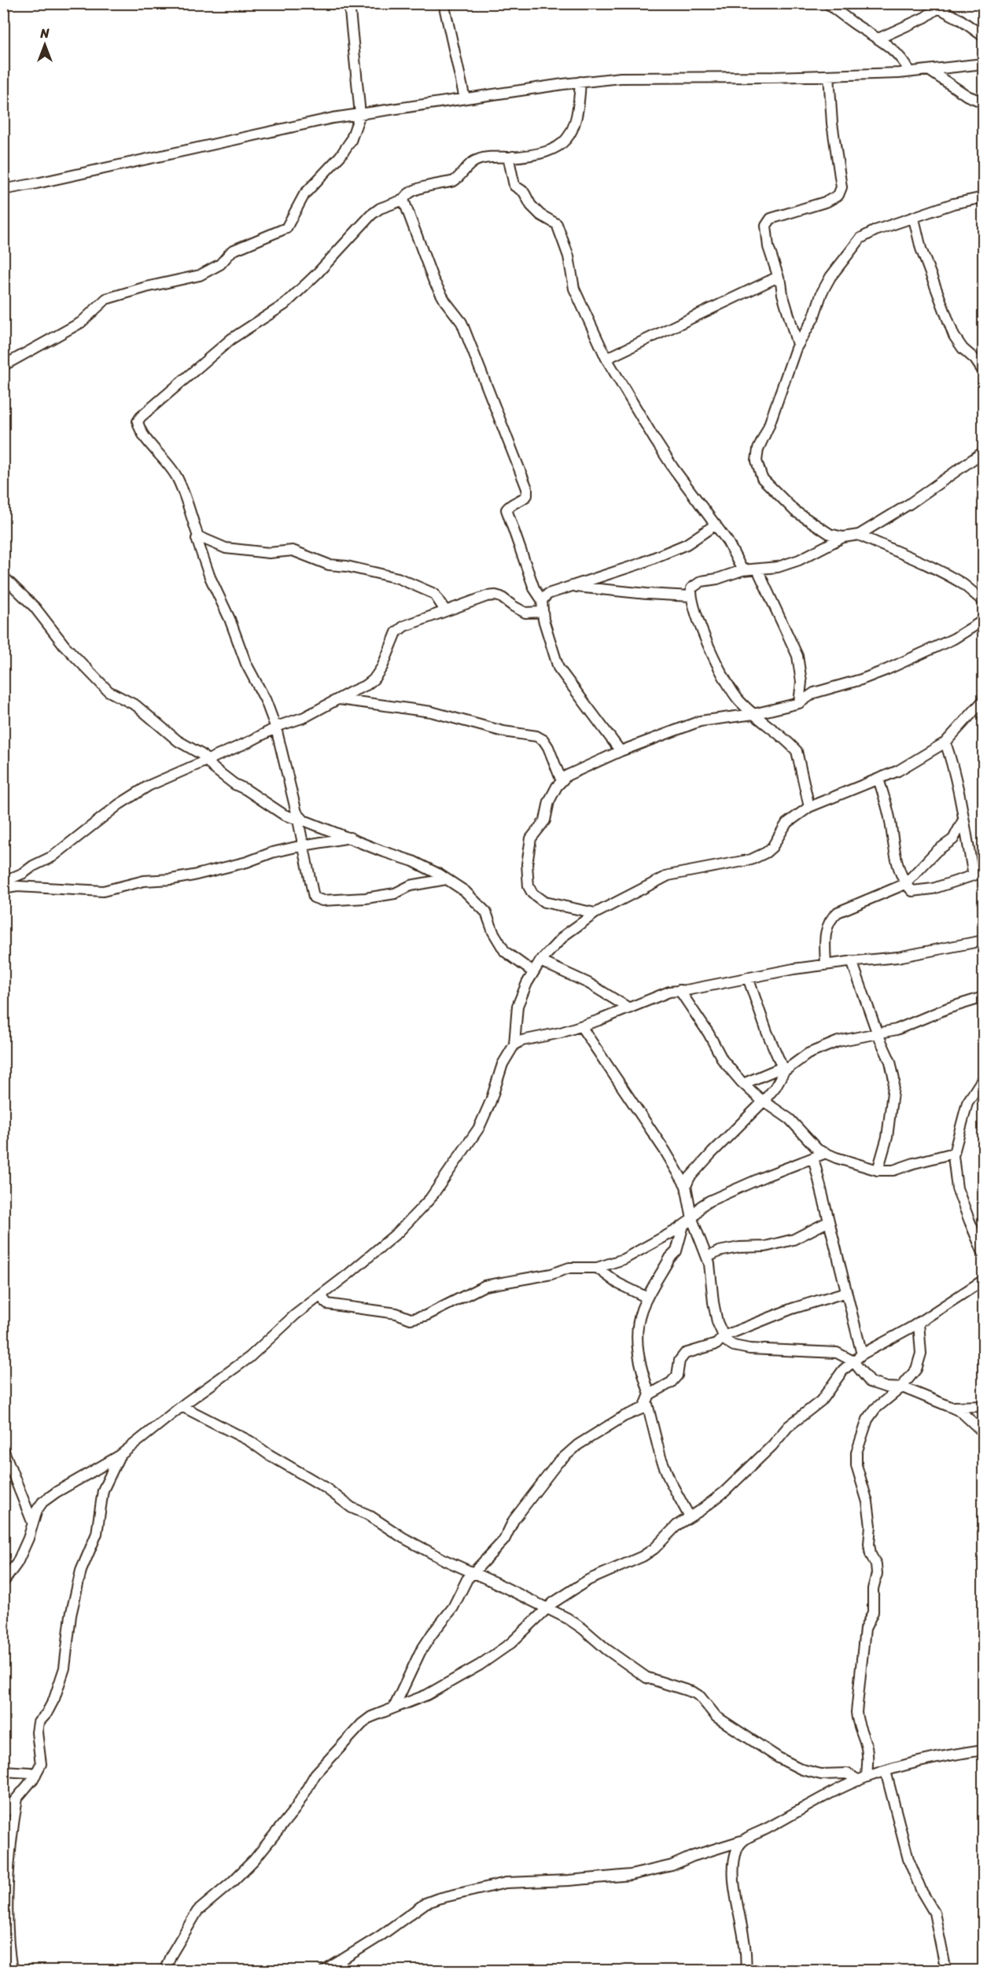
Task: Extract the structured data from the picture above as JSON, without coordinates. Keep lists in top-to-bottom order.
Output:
{
  "north": "top"
}
